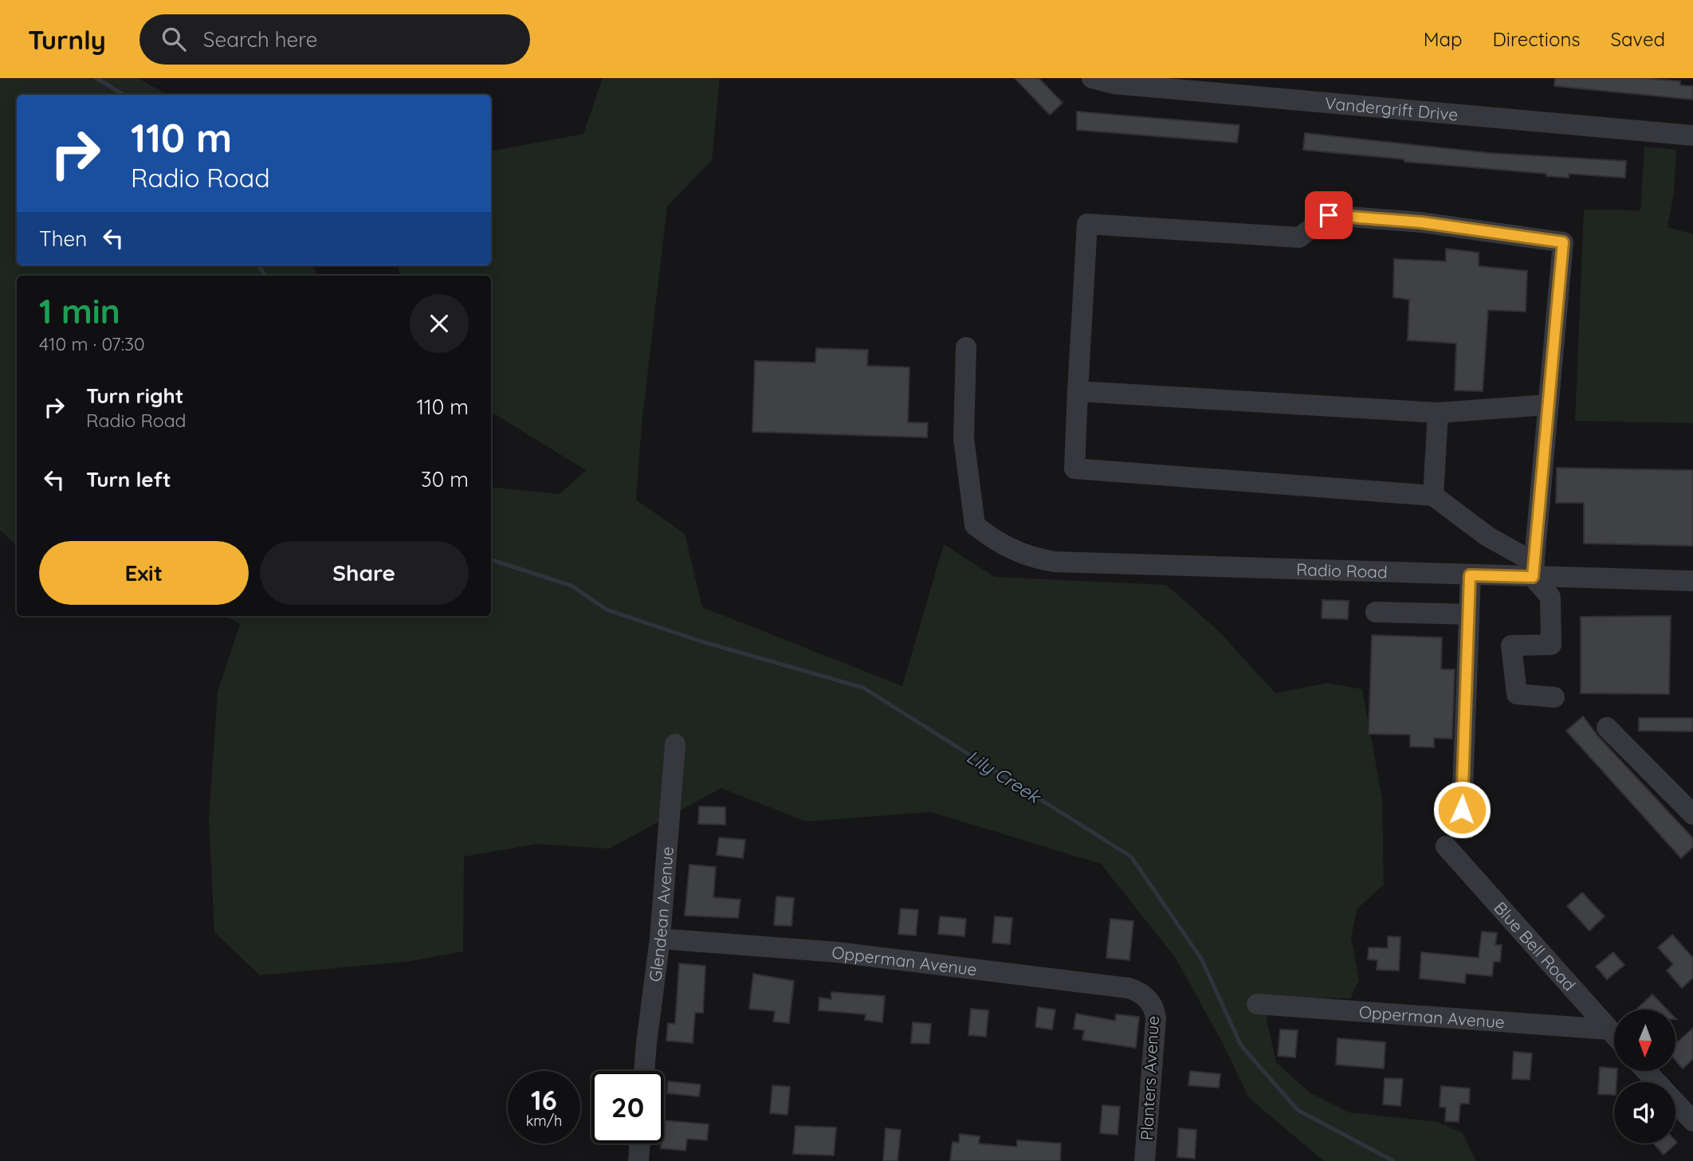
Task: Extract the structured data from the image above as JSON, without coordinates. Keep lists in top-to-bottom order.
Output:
{
  "streets": {
    "street": [
      "Vandergrift Drive",
      "Radio Road",
      "Glendean Avenue",
      "Blue Bell Road",
      "Opperman Avenue",
      "Planters Avenue"
    ]
  },
  "crossings": [
    ["Glendean Avenue", "Opperman Avenue"],
    ["Blue Bell Road", "Opperman Avenue"],
    ["Opperman Avenue", "Planters Avenue"]
  ],
  "water": ["Lily Creek"],
  "north": "bottom",
  "page": {
    "header": "Turnly",
    "search": "Search here",
    "nav": ["Map", "Directions", "Saved"],
    "turn": ["110 m", "Radio Road"],
    "then": "Then",
    "heading": ["1 min", "410 m · 07:30"],
    "list": [
      {
        "name": "Turn right",
        "note": "Radio Road",
        "value": "110 m"
      },
      {
        "name": "Turn left",
        "value": "30 m"
      }
    ],
    "buttons": ["Exit", "Share"],
    "speed": "16 km/h",
    "limit": "20"
  }
}
